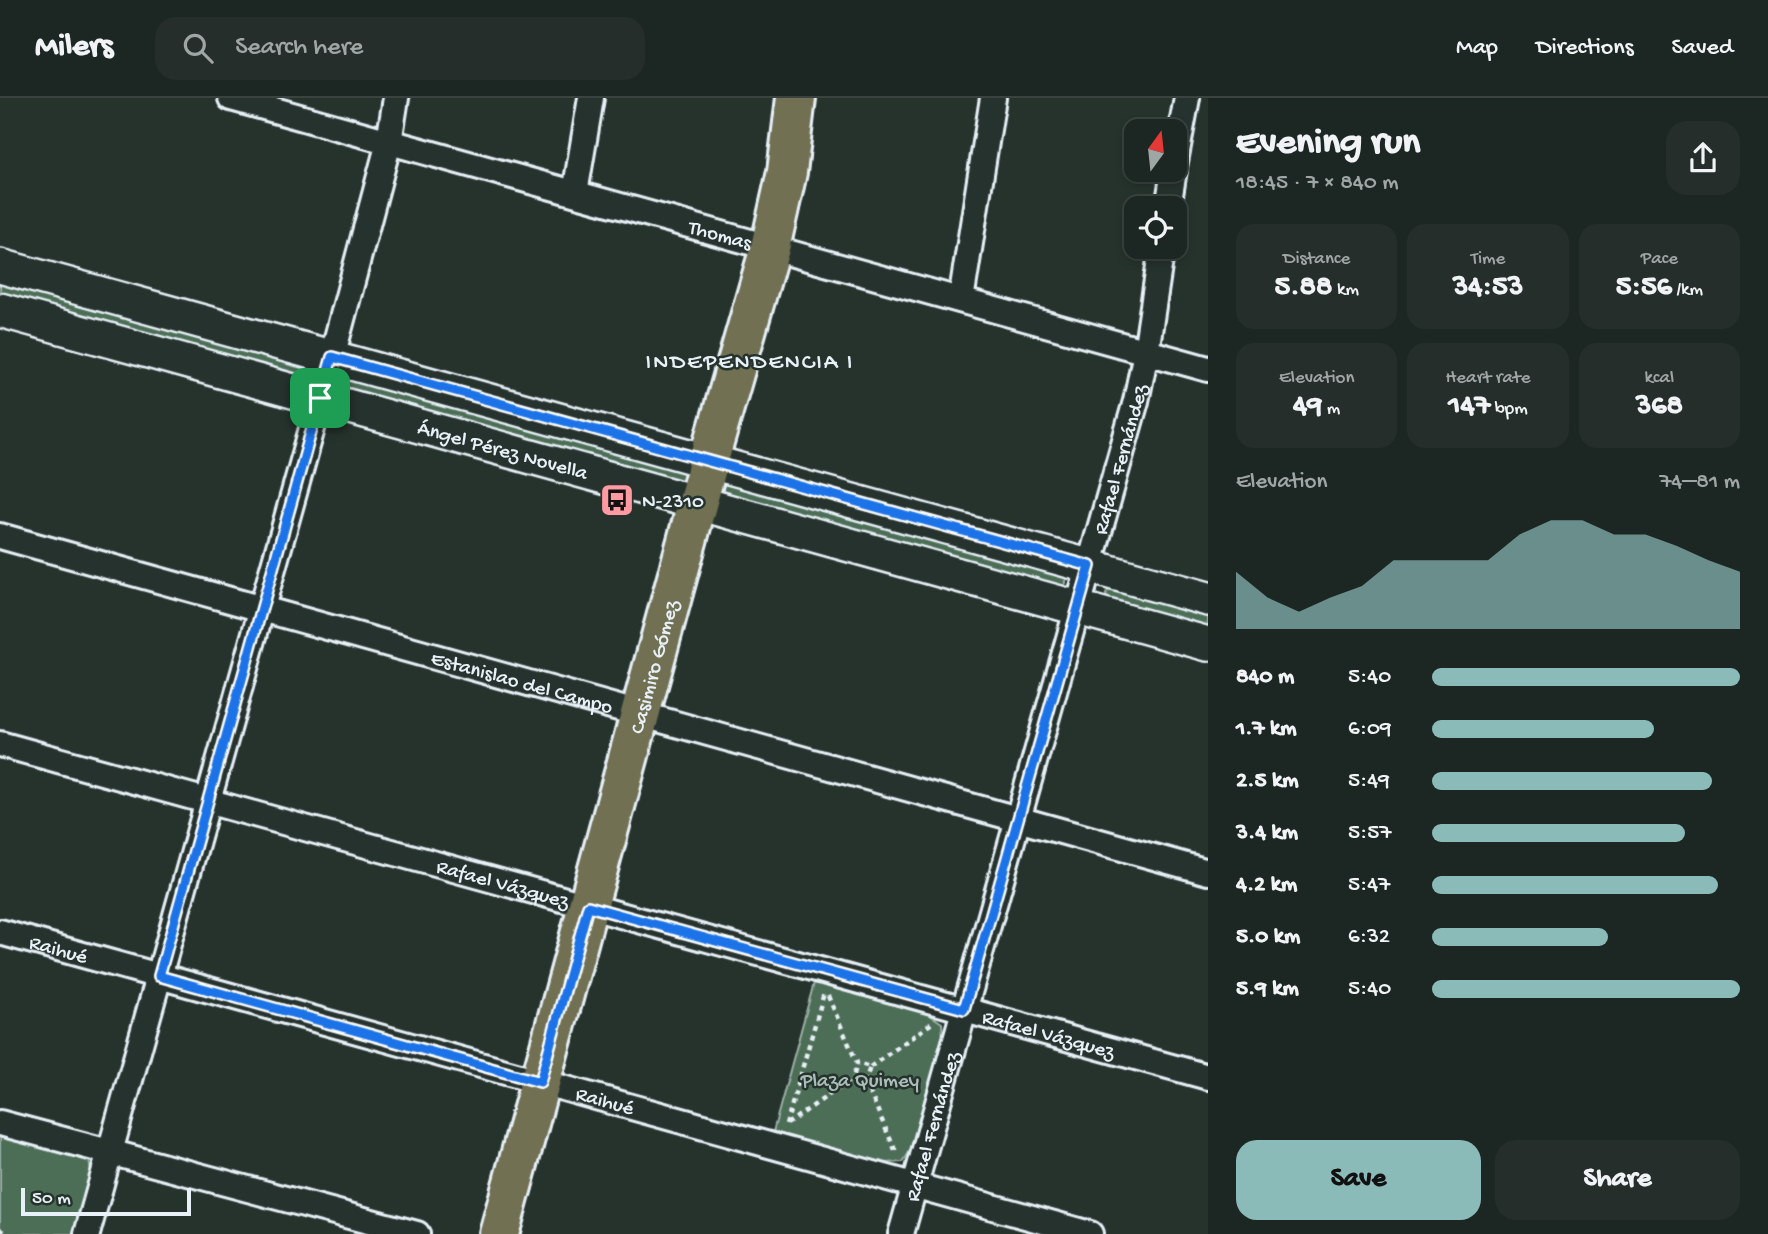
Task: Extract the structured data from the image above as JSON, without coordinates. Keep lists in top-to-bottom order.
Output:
{
  "streets": {
    "main road": ["Ángel Pérez Novella", "Casimiro Gómez"],
    "street": [
      "Thomas",
      "Rafael Fernández",
      "Estanislao del Campo",
      "Rafael Vázquez",
      "Raihué"
    ]
  },
  "crossings": [
    ["Thomas", "Rafael Fernández"],
    ["Thomas", "Casimiro Gómez"],
    ["Ángel Pérez Novella", "Rafael Fernández"],
    ["Ángel Pérez Novella", "Casimiro Gómez"],
    ["Rafael Fernández", "Estanislao del Campo"],
    ["Rafael Fernández", "Rafael Vázquez"],
    ["Rafael Fernández", "Raihué"],
    ["Casimiro Gómez", "Estanislao del Campo"],
    ["Casimiro Gómez", "Rafael Vázquez"],
    ["Casimiro Gómez", "Raihué"]
  ],
  "districts": ["INDEPENDENCIA I"],
  "parks": ["Plaza Quimey"],
  "places": {
    "bus stop": ["N-2310"]
  },
  "scale_bar": "50 m",
  "north": "top",
  "page": {
    "header": "Milers",
    "search": "Search here",
    "nav": ["Map", "Directions", "Saved"],
    "heading": ["Evening run", "18:45 · 7 × 840 m"],
    "stats": [
      ["Distance", "5.88 km"],
      ["Time", "34:53"],
      ["Pace", "5:56 /km"],
      ["Elevation", "49 m"],
      ["Heart rate", "147 bpm"],
      ["kcal", "368"]
    ],
    "chart": ["Elevation", "74–81 m"],
    "list": [
      {
        "name": "840 m",
        "note": "5:40"
      },
      {
        "name": "1.7 km",
        "note": "6:09"
      },
      {
        "name": "2.5 km",
        "note": "5:49"
      },
      {
        "name": "3.4 km",
        "note": "5:57"
      },
      {
        "name": "4.2 km",
        "note": "5:47"
      },
      {
        "name": "5.0 km",
        "note": "6:32"
      },
      {
        "name": "5.9 km",
        "note": "5:40"
      }
    ],
    "buttons": ["Save", "Share"],
    "scale": "50 m"
  }
}
